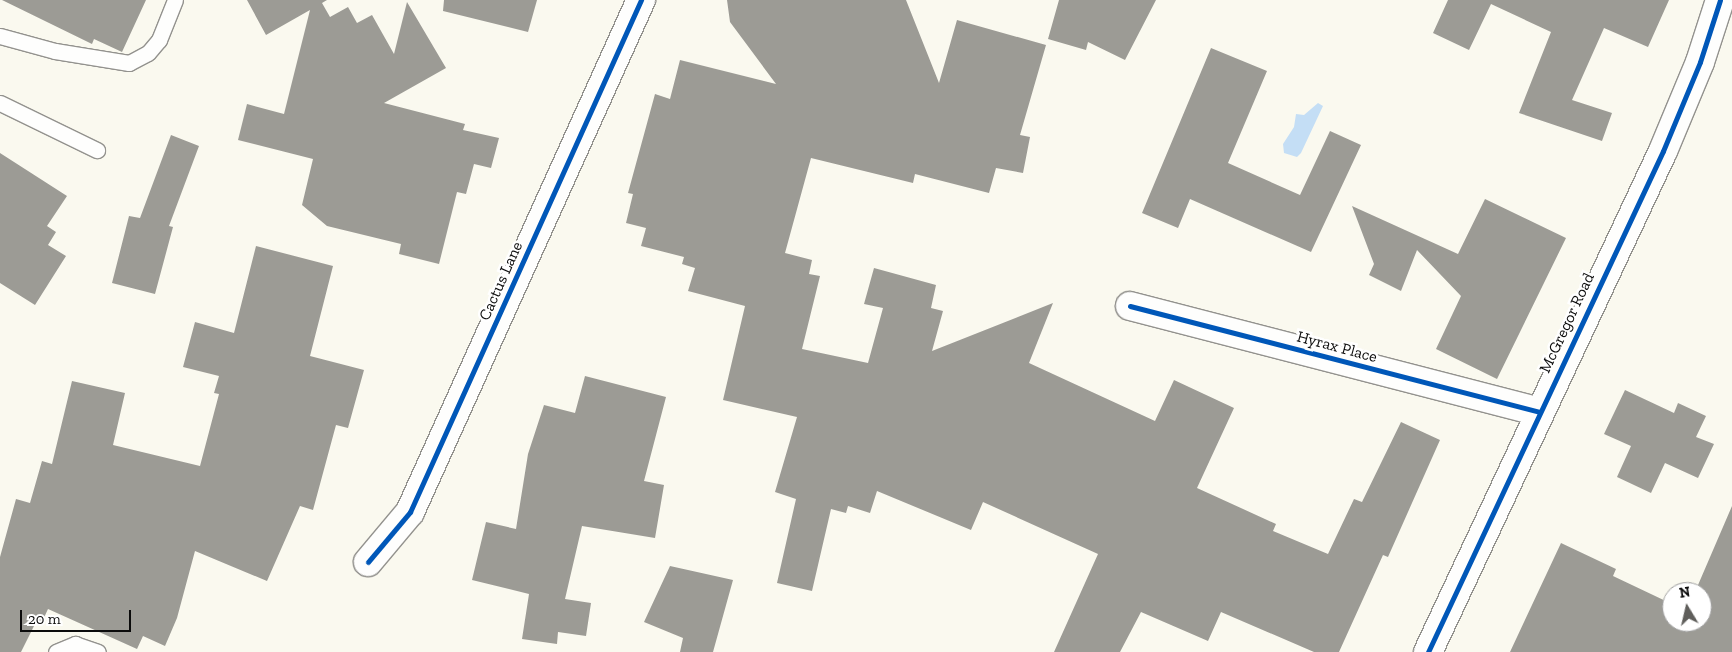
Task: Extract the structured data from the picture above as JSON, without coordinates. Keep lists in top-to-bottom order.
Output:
{
  "streets": {
    "street": ["Cactus Lane", "McGregor Road", "Hyrax Place"]
  },
  "crossings": [
    ["McGregor Road", "Hyrax Place"]
  ],
  "scale_bar": "20 m",
  "north": "top"
}
